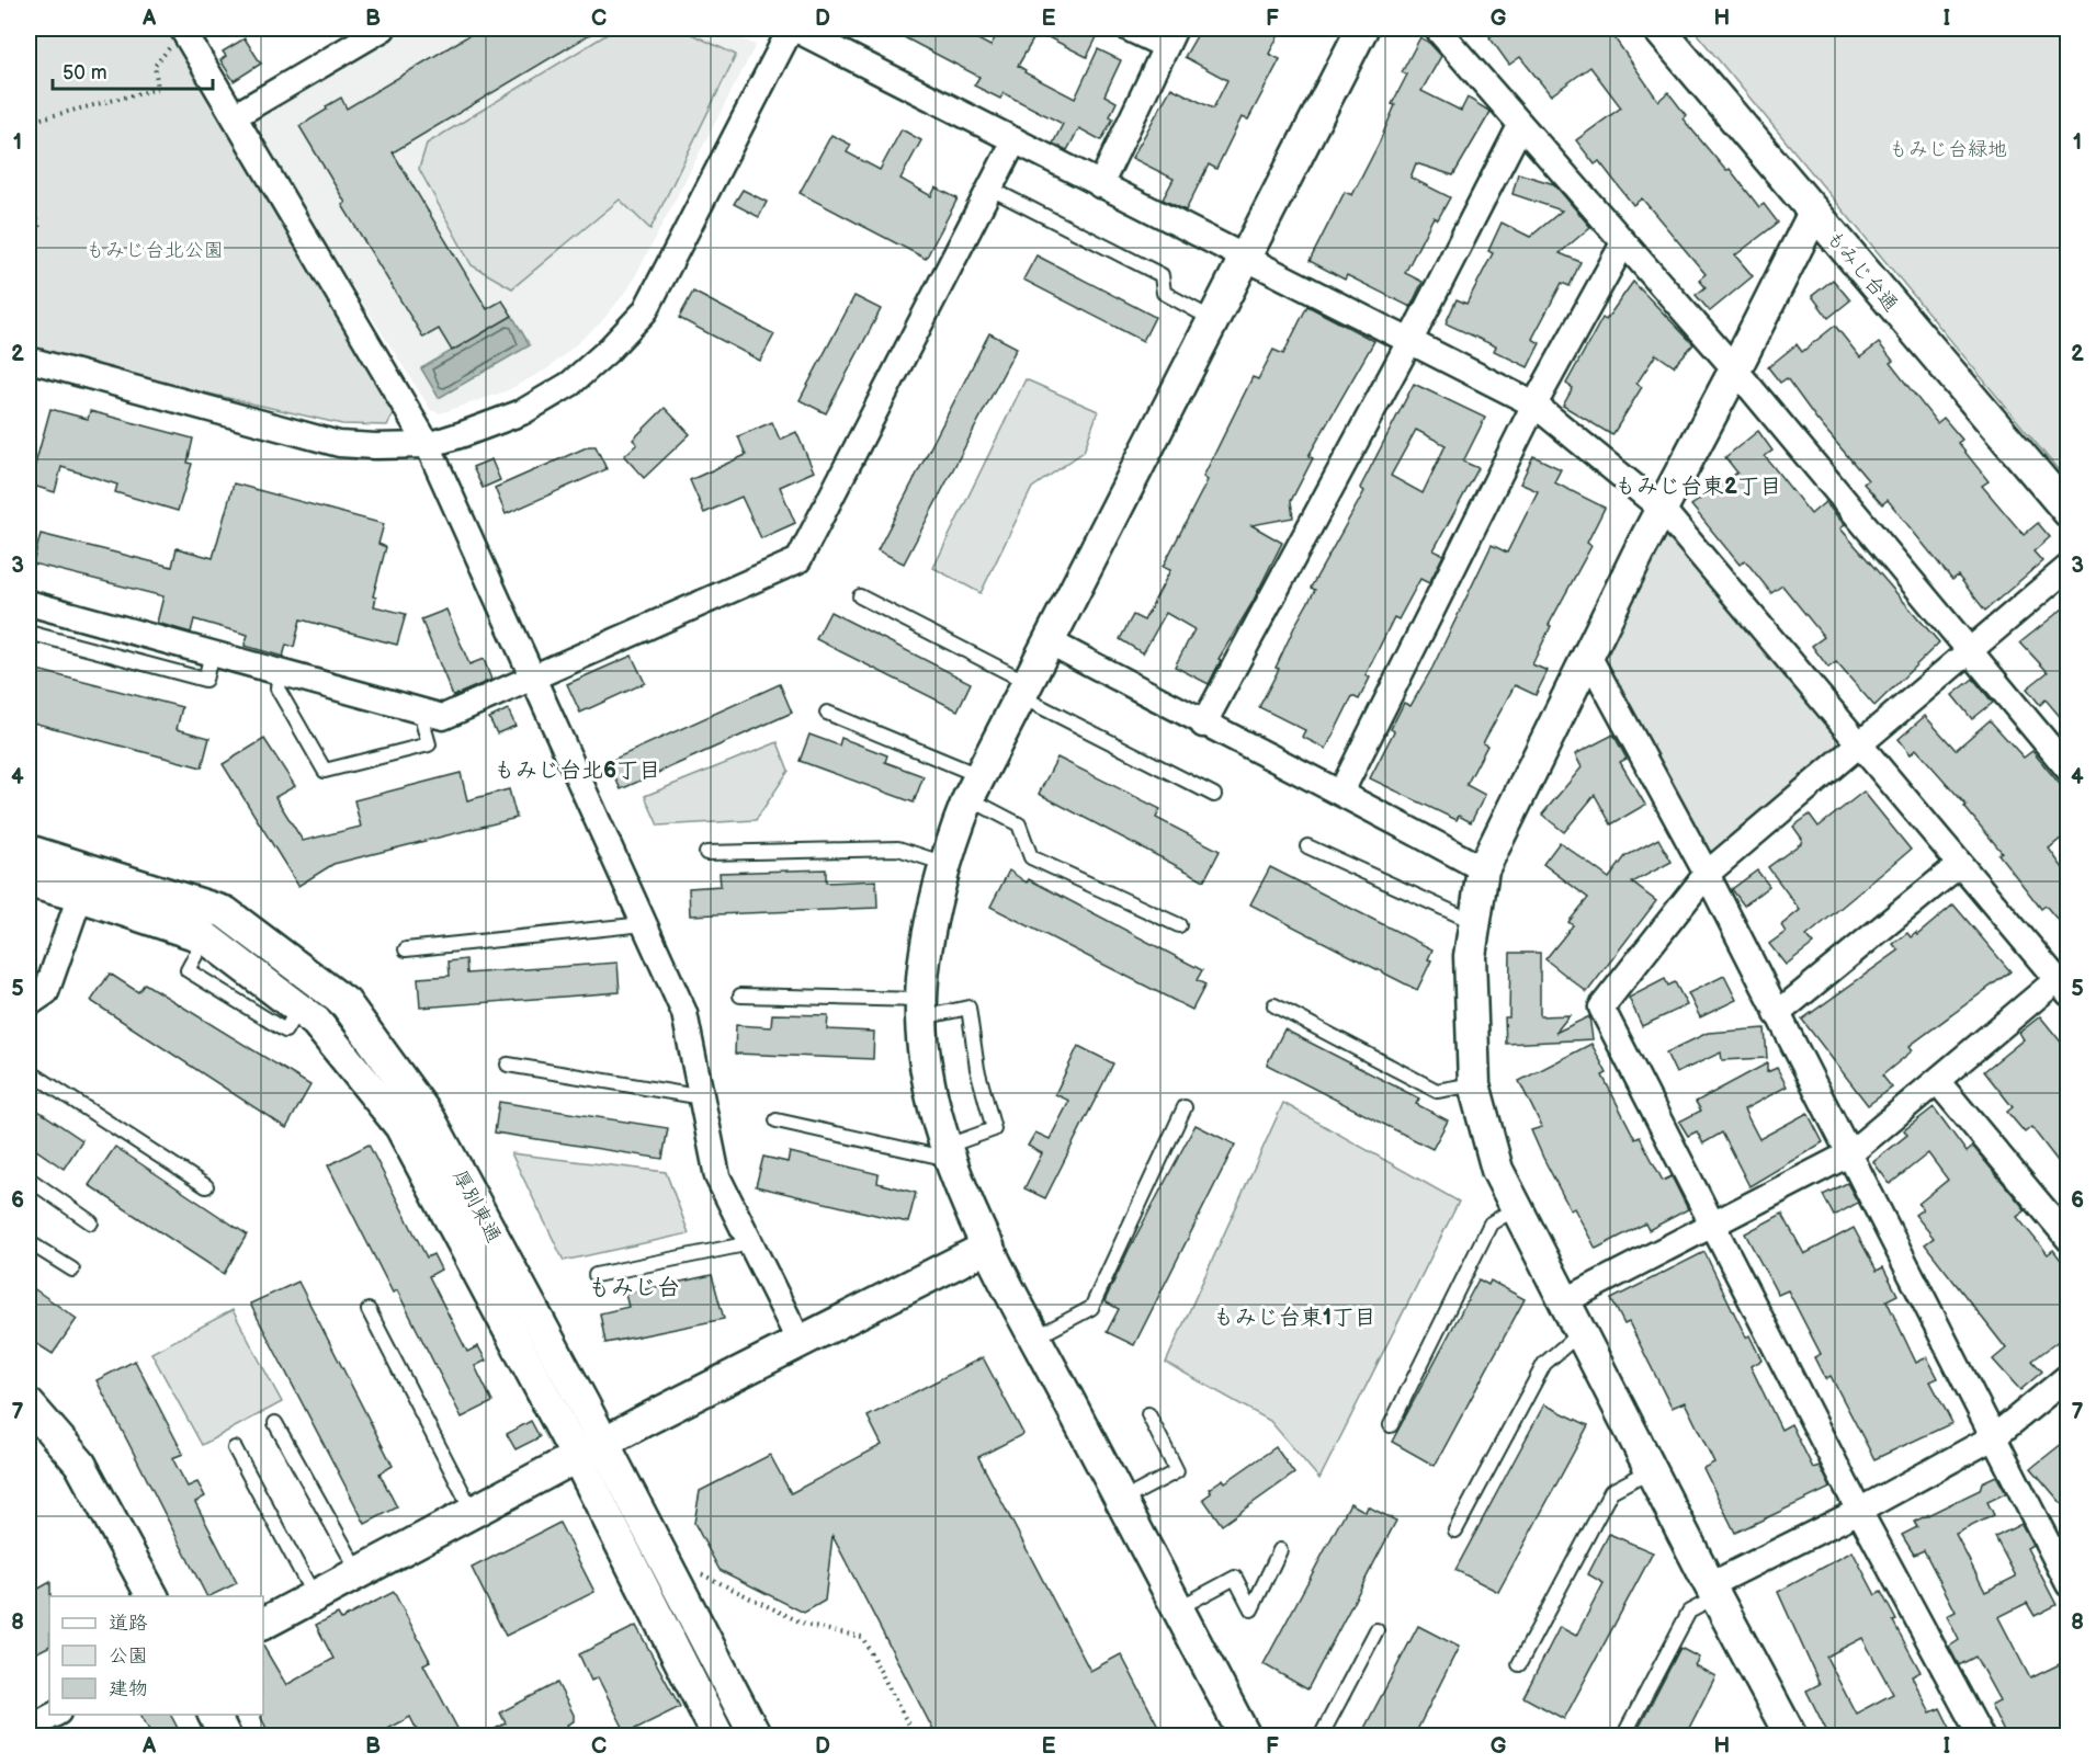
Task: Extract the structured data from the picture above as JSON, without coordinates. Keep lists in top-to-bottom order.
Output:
{
  "streets": {
    "street": ["もみじ台通", "厚別東通"]
  },
  "districts": [
    "もみじ台東2丁目",
    "もみじ台北6丁目",
    "もみじ台",
    "もみじ台東1丁目"
  ],
  "parks": ["もみじ台緑地", "もみじ台北公園"],
  "legend": ["道路", "公園", "建物"],
  "scale_bar": "50 m",
  "grid": {
    "columns": [
      "A",
      "B",
      "C",
      "D",
      "E",
      "F",
      "G",
      "H",
      "I"
    ],
    "rows": [
      "1",
      "2",
      "3",
      "4",
      "5",
      "6",
      "7",
      "8"
    ]
  }
}
